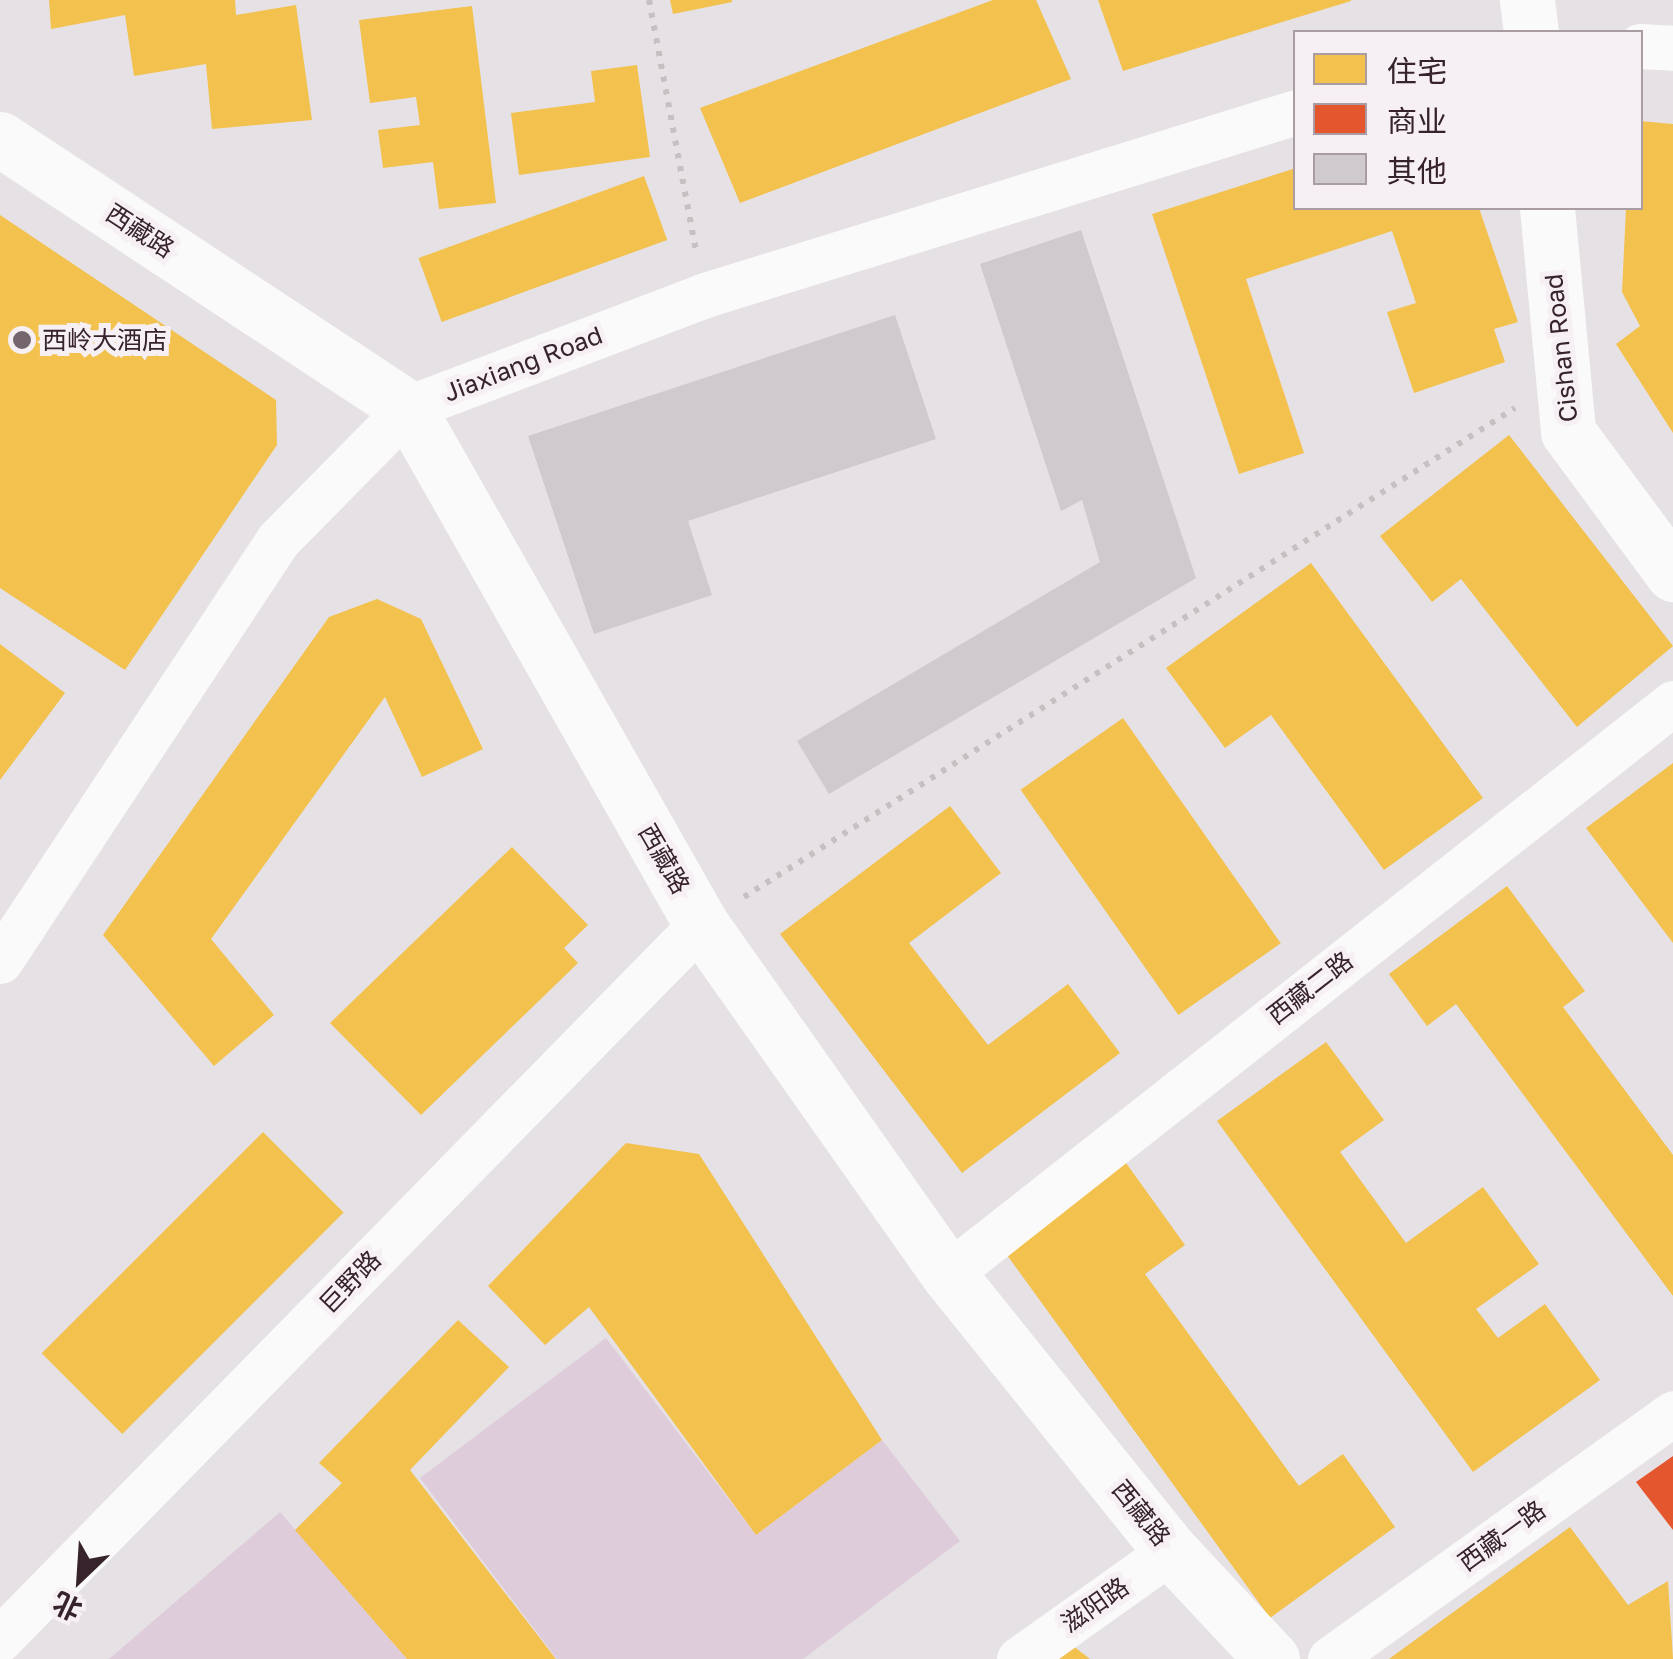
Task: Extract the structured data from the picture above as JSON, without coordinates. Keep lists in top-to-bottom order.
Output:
{
  "streets": {
    "street": [
      "西藏路",
      "Cishan Road",
      "Jiaxiang Road",
      "西藏二路",
      "巨野路",
      "西藏一路",
      "滋阳路"
    ]
  },
  "crossings": [
    ["西藏路", "Jiaxiang Road"],
    ["西藏路", "西藏二路"],
    ["西藏路", "巨野路"],
    ["西藏路", "滋阳路"]
  ],
  "places": ["西岭大酒店"],
  "legend": ["住宅", "商业", "其他"],
  "north": "bottom left"
}
